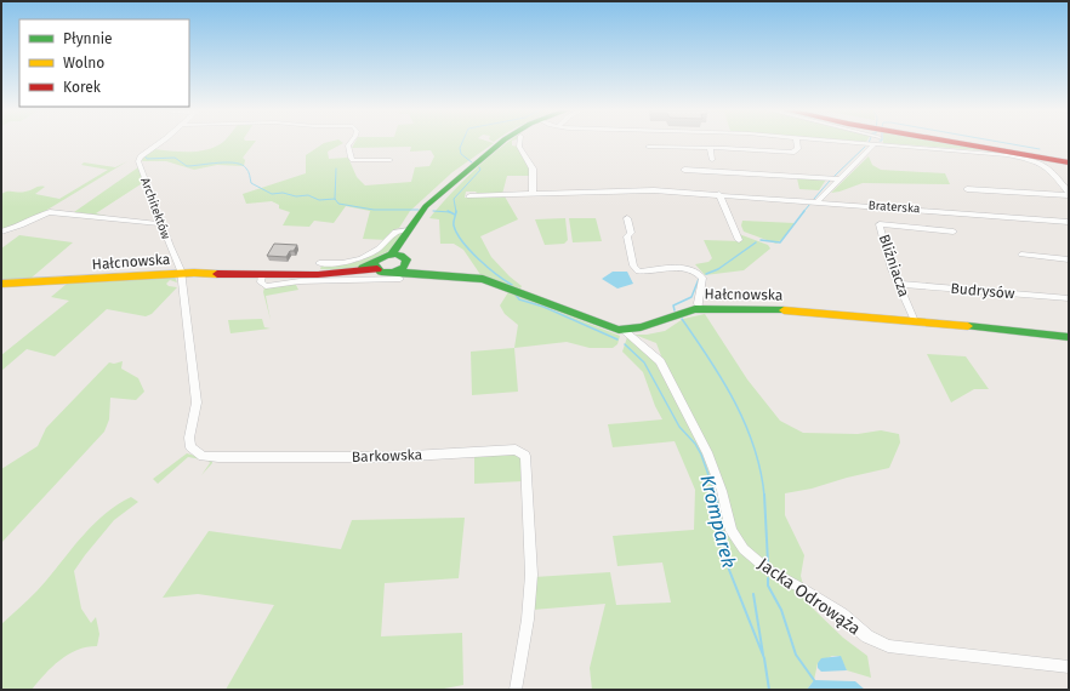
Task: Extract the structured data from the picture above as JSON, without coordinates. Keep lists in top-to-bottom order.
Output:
{
  "streets": {
    "main road": ["Hałcnowska"],
    "street": [
      "Braterska",
      "Architektów",
      "Bliźniacza",
      "Budrysów",
      "Barkowska",
      "Jacka Odrowąża"
    ]
  },
  "crossings": [
    ["Architektów", "Hałcnowska"],
    ["Architektów", "Barkowska"],
    ["Hałcnowska", "Bliźniacza"],
    ["Hałcnowska", "Barkowska"],
    ["Hałcnowska", "Jacka Odrowąża"],
    ["Bliźniacza", "Budrysów"]
  ],
  "water": ["Kromparek"],
  "legend": ["Płynnie", "Wolno", "Korek"]
}
